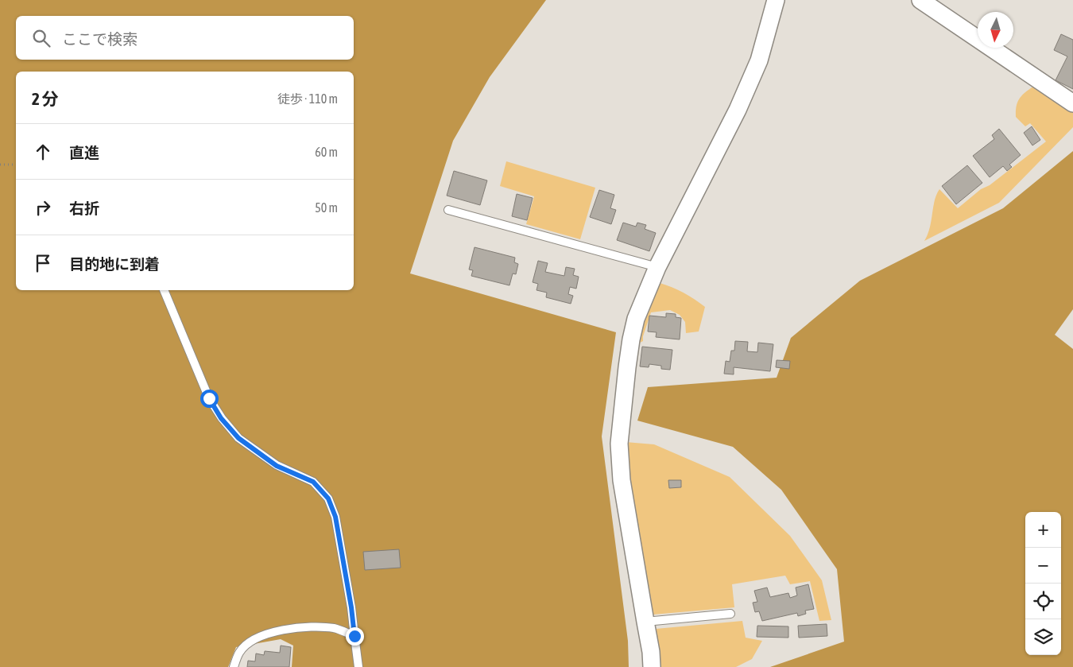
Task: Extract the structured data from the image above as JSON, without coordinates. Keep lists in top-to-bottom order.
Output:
{
  "north": "bottom",
  "page": {
    "search": "ここで検索",
    "heading": ["2 分", "徒歩 · 110 m"],
    "list": [
      ["直進", "60 m"],
      ["右折", "50 m"],
      "目的地に到着"
    ],
    "map_buttons": ["+", "−"]
  }
}
